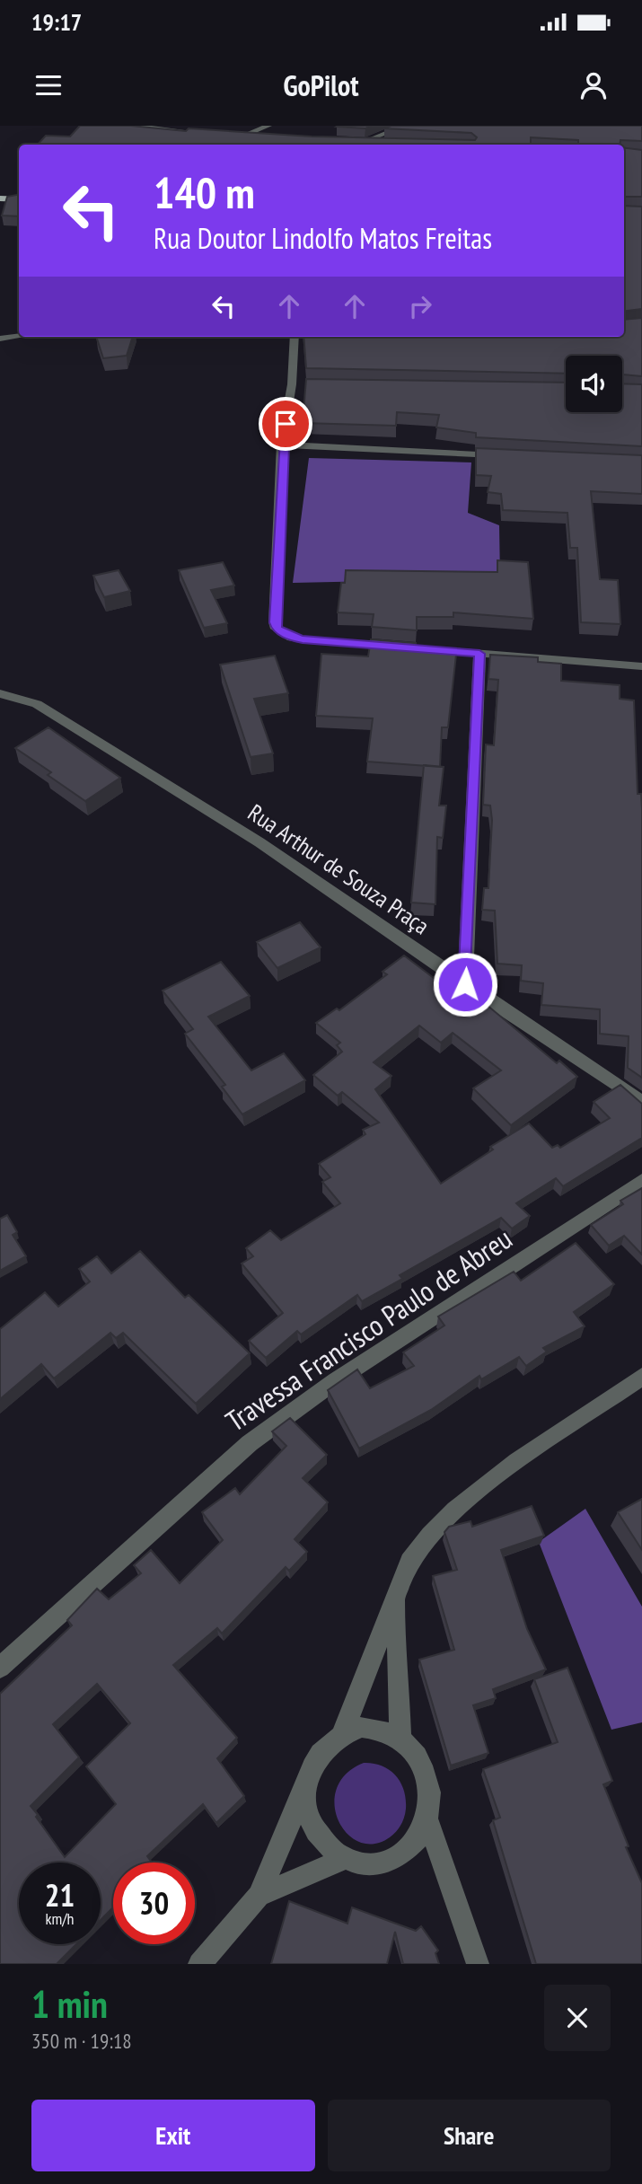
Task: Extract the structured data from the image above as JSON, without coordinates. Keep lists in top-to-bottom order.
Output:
{
  "streets": {
    "street": ["Rua Arthur de Souza Praça", "Travessa Francisco Paulo de Abreu"]
  },
  "page": {
    "status": "19:17",
    "header": "GoPilot",
    "turn": ["140 m", "Rua Doutor Lindolfo Matos Freitas"],
    "speed": "21 km/h",
    "limit": "30",
    "heading": ["1 min", "350 m · 19:18"],
    "buttons": ["Exit", "Share"]
  }
}
